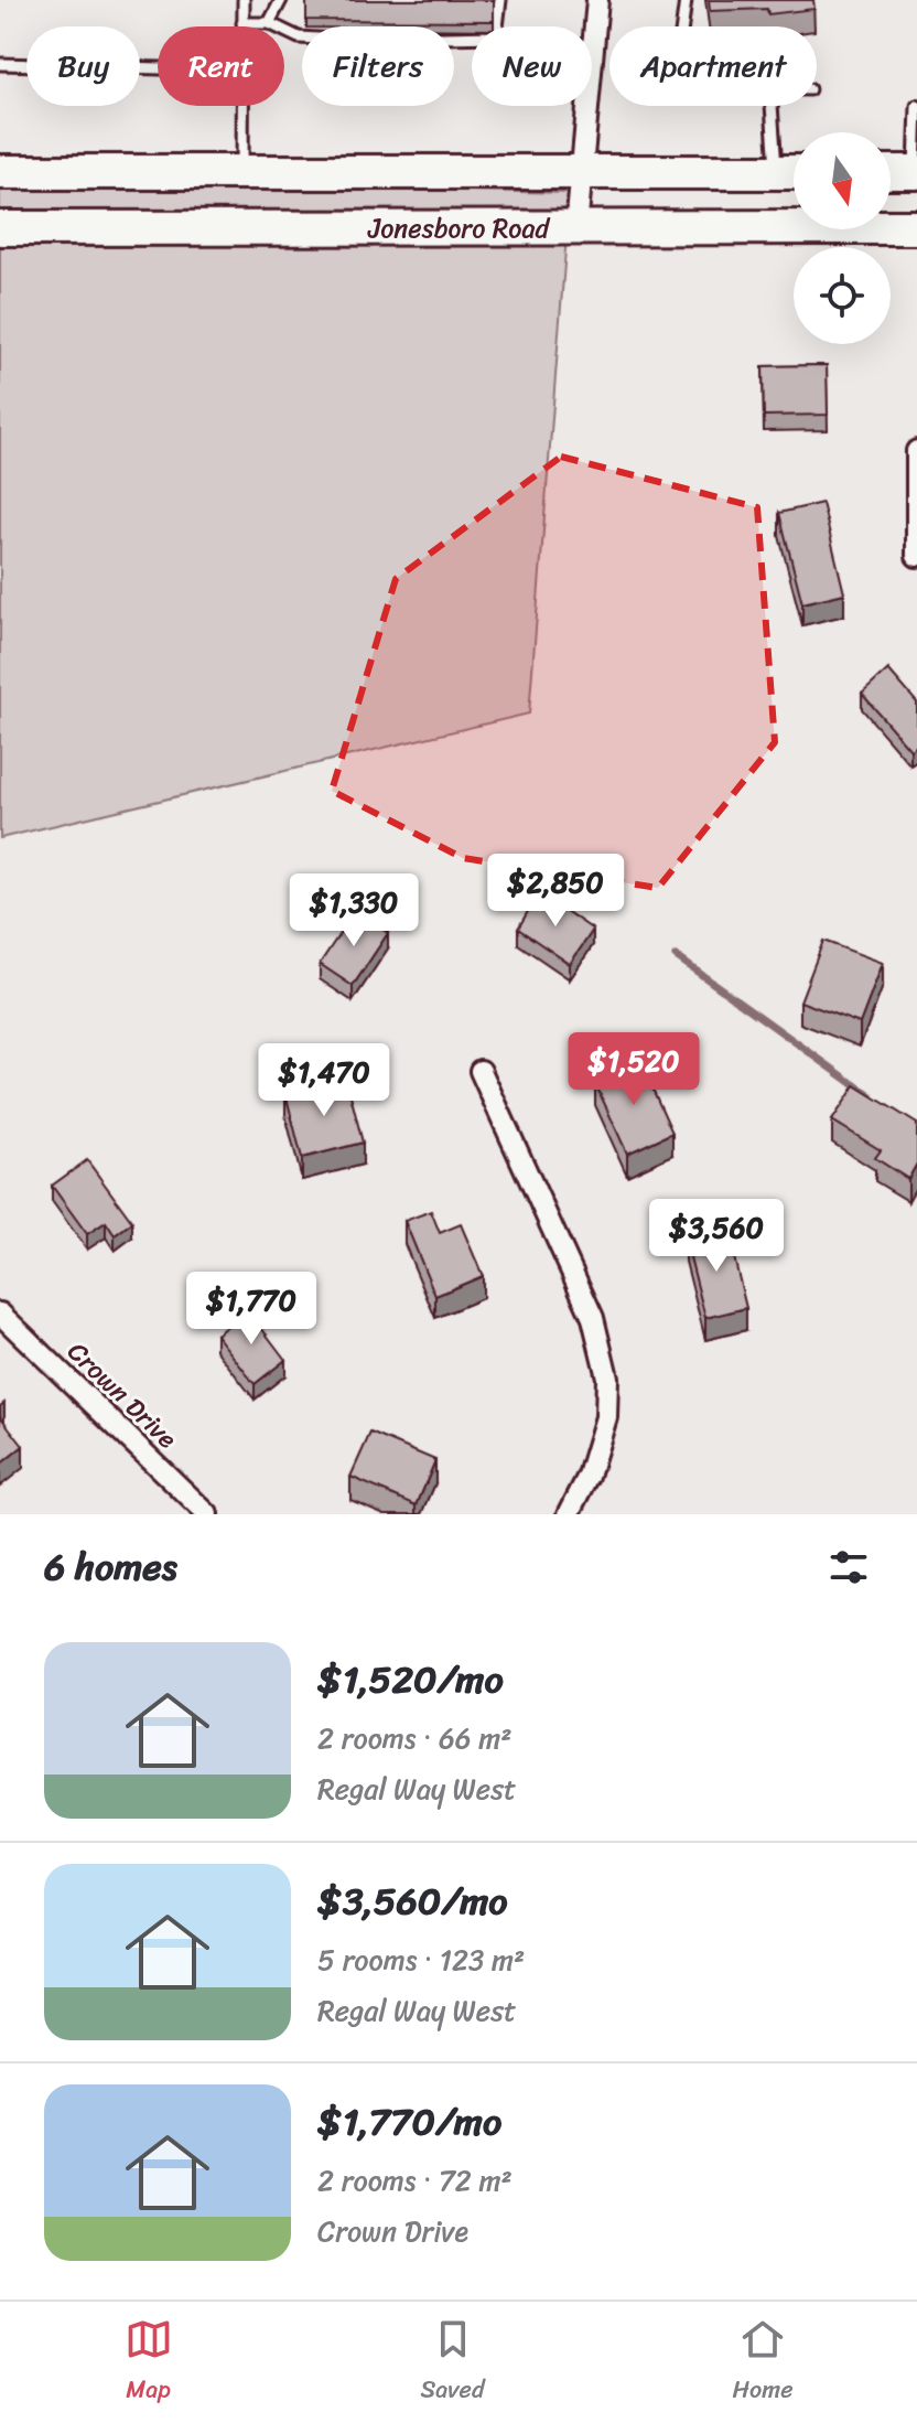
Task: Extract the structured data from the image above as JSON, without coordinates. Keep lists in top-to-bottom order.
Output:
{
  "streets": {
    "main road": ["Jonesboro Road"],
    "street": ["Crown Drive"]
  },
  "north": "bottom",
  "page": {
    "chip": [
      "Buy",
      "Rent",
      "Filters",
      "New",
      "Apartment"
    ],
    "price": [
      "$2,850",
      "$1,330",
      "$1,520",
      "$1,470",
      "$3,560",
      "$1,770"
    ],
    "heading": "6 homes",
    "list": [
      {
        "name": "$1,520/mo",
        "note": "2 rooms · 66 m² · Regal Way West"
      },
      {
        "name": "$3,560/mo",
        "note": "5 rooms · 123 m² · Regal Way West"
      },
      {
        "name": "$1,770/mo",
        "note": "2 rooms · 72 m² · Crown Drive"
      }
    ],
    "tabs": ["Map", "Saved", "Home"]
  }
}
